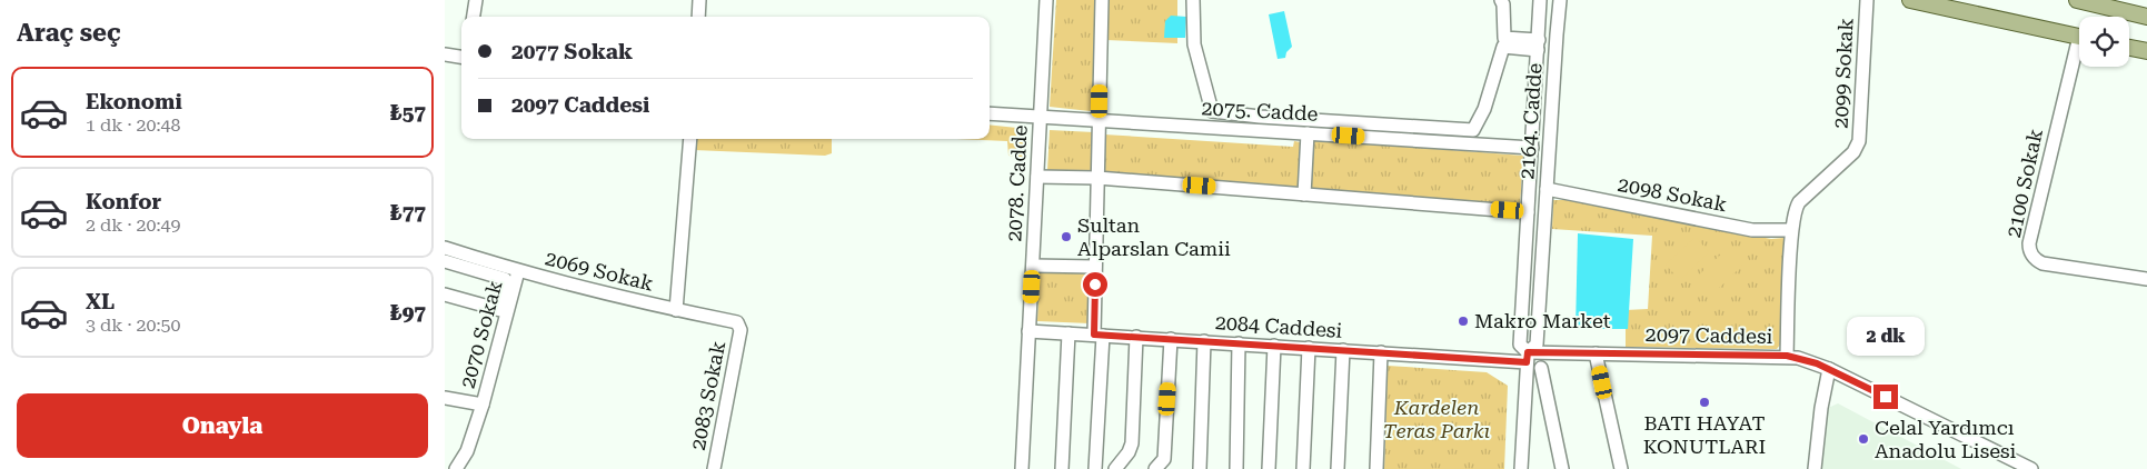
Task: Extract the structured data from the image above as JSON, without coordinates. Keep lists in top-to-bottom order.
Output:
{
  "streets": {
    "street": [
      "2099 Sokak",
      "2075. Cadde",
      "2164. Cadde",
      "2078. Cadde",
      "2100 Sokak",
      "2098 Sokak",
      "2069 Sokak",
      "2084 Caddesi",
      "2070 Sokak",
      "2097 Caddesi",
      "2083 Sokak"
    ]
  },
  "crossings": [
    ["2099 Sokak", "2098 Sokak"],
    ["2099 Sokak", "2097 Caddesi"],
    ["2075. Cadde", "2164. Cadde"],
    ["2075. Cadde", "2078. Cadde"],
    ["2164. Cadde", "2098 Sokak"],
    ["2164. Cadde", "2084 Caddesi"],
    ["2164. Cadde", "2097 Caddesi"],
    ["2078. Cadde", "2084 Caddesi"],
    ["2069 Sokak", "2070 Sokak"],
    ["2069 Sokak", "2083 Sokak"],
    ["2084 Caddesi", "2097 Caddesi"]
  ],
  "parks": ["Kardelen Teras Parkı"],
  "places": [
    "Sultan Alparslan Camii",
    "Makro Market",
    "BATI HAYAT KONUTLARI",
    "Celal Yardımcı Anadolu Lisesi"
  ],
  "page": {
    "heading": "Araç seç",
    "banner": ["2077 Sokak", "2097 Caddesi"],
    "list": [
      {
        "name": "Ekonomi",
        "note": "1 dk · 20:48",
        "value": "₺57"
      },
      {
        "name": "Konfor",
        "note": "2 dk · 20:49",
        "value": "₺77"
      },
      {
        "name": "XL",
        "note": "3 dk · 20:50",
        "value": "₺97"
      }
    ],
    "bubble": "2 dk",
    "buttons": "Onayla"
  }
}
